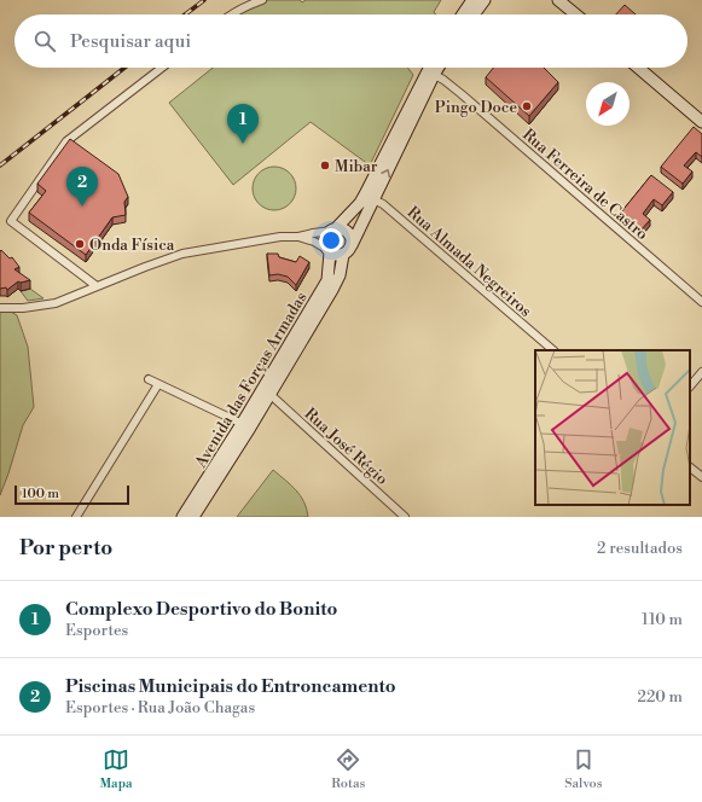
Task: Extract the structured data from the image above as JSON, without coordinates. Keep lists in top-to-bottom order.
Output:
{
  "streets": {
    "street": [
      "Rua Ferreira de Castro",
      "Rua Almada Negreiros",
      "Avenida das Forças Armadas",
      "Rua José Régio"
    ]
  },
  "crossings": [
    ["Avenida das Forças Armadas", "Rua José Régio"]
  ],
  "places": ["Pingo Doce", "Mibar", "Onda Física"],
  "scale_bar": "100 m",
  "north": "bottom left",
  "page": {
    "search": "Pesquisar aqui",
    "pins": ["1", "2"],
    "scale": "100 m",
    "heading": ["Por perto", "2 resultados"],
    "list": [
      {
        "mark": "1",
        "name": "Complexo Desportivo do Bonito",
        "note": "Esportes",
        "value": "110 m"
      },
      {
        "mark": "2",
        "name": "Piscinas Municipais do Entroncamento",
        "note": "Esportes · Rua João Chagas",
        "value": "220 m"
      }
    ],
    "nav": ["Mapa", "Rotas", "Salvos"]
  }
}
